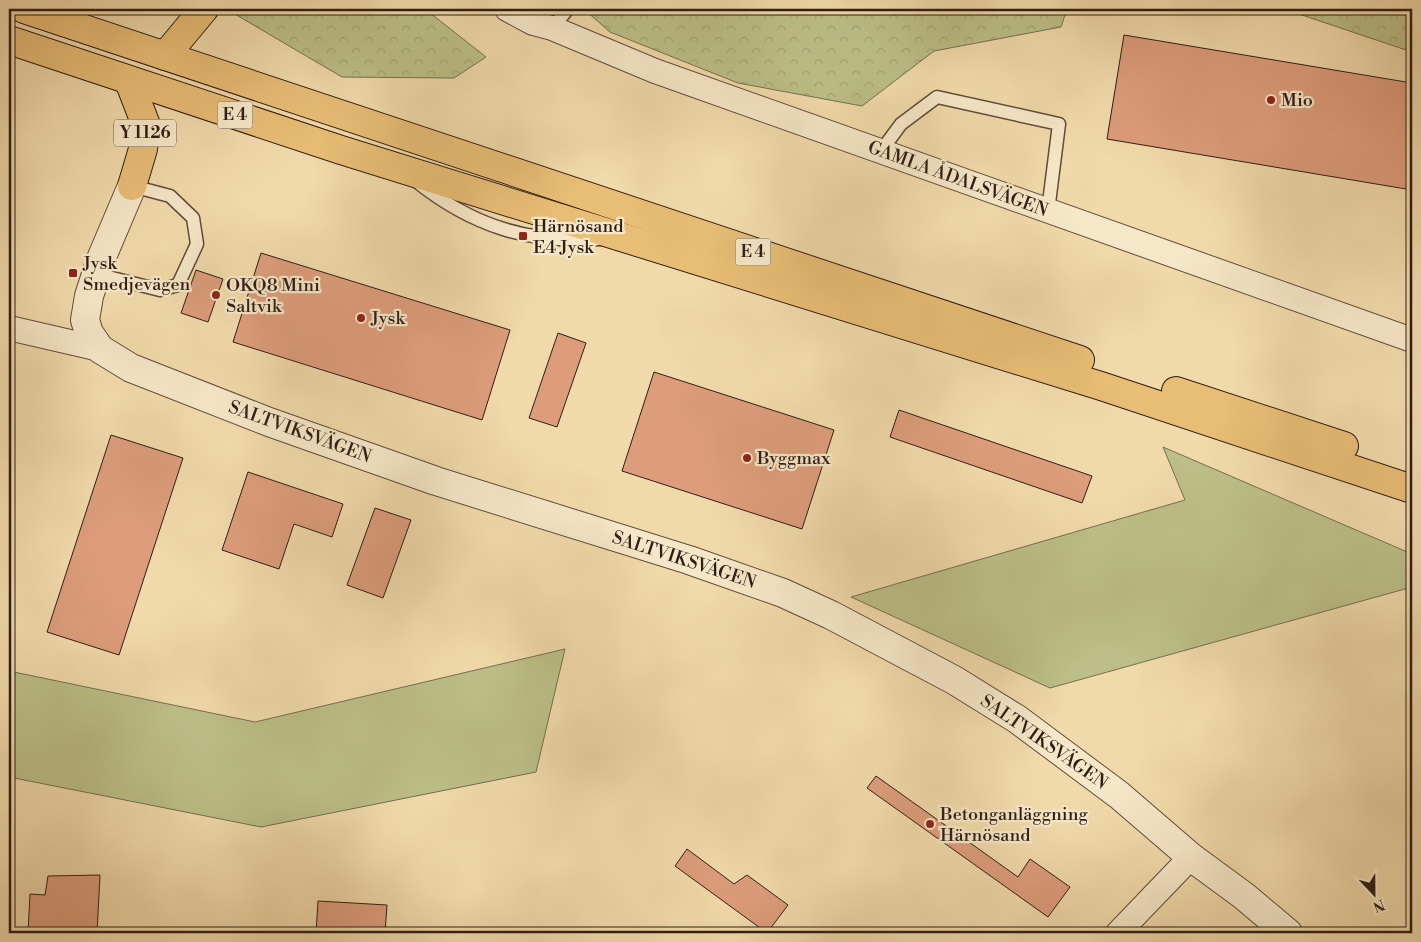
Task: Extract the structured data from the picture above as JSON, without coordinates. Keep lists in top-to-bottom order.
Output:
{
  "streets": {
    "highway": ["E 4", "Y 1126"],
    "street": ["GAMLA ÅDALSVÄGEN", "SALTVIKSVÄGEN"]
  },
  "crossings": [
    ["E 4", "Y 1126"],
    ["Y 1126", "SALTVIKSVÄGEN"]
  ],
  "places": {
    "other": [
      "Mio",
      "OKQ8 Mini Saltvik",
      "Jysk",
      "Byggmax",
      "Betonganläggning Härnösand"
    ],
    "transit": ["Härnösand E4 Jysk", "Jysk Smedjevägen"]
  },
  "north": "bottom"
}
